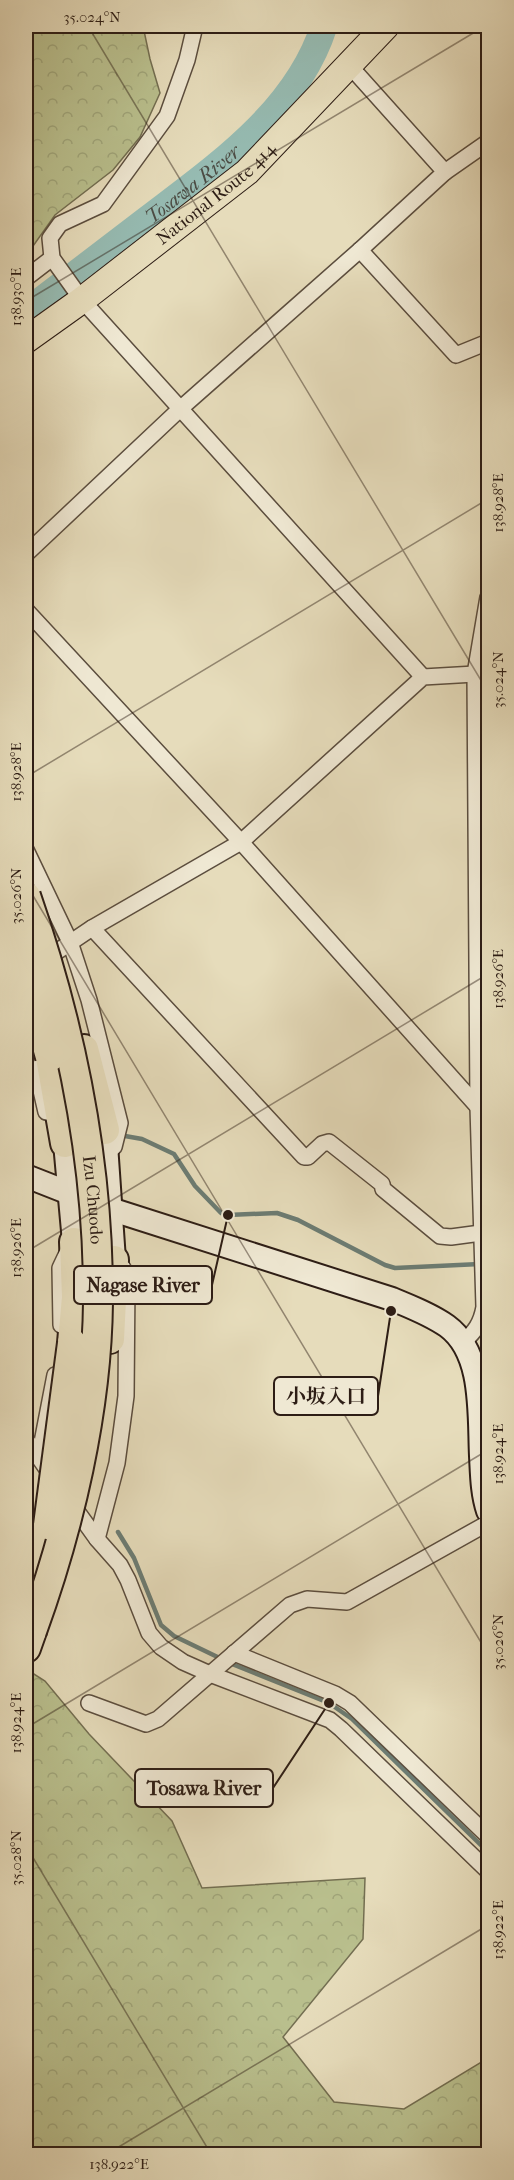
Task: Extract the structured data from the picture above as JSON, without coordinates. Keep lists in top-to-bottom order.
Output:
{
  "streets": {
    "highway": ["National Route 414", "Izu Chuodo"]
  },
  "water": ["Tosawa River"],
  "places": ["Nagase River", "小坂入口", "Tosawa River"],
  "coordinates": [
    "35.024°N",
    "138.930°E",
    "138.928°E",
    "35.026°N",
    "138.926°E",
    "138.924°E",
    "35.028°N",
    "138.922°E"
  ]
}
